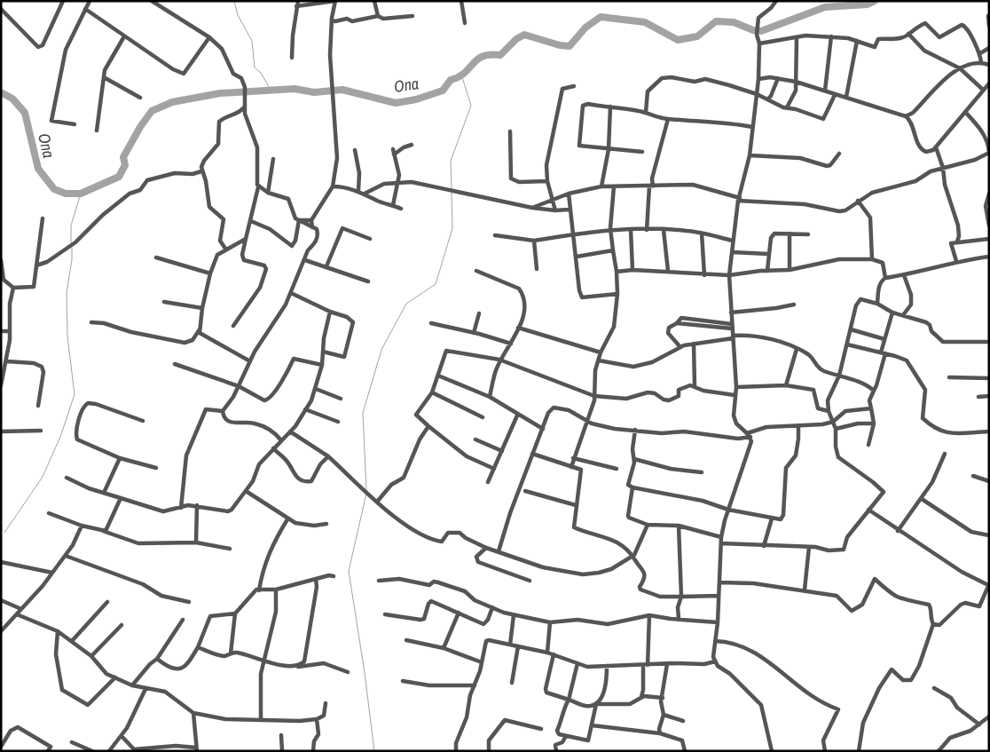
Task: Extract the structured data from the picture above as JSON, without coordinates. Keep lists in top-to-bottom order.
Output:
{
  "water": ["Ona"]
}
